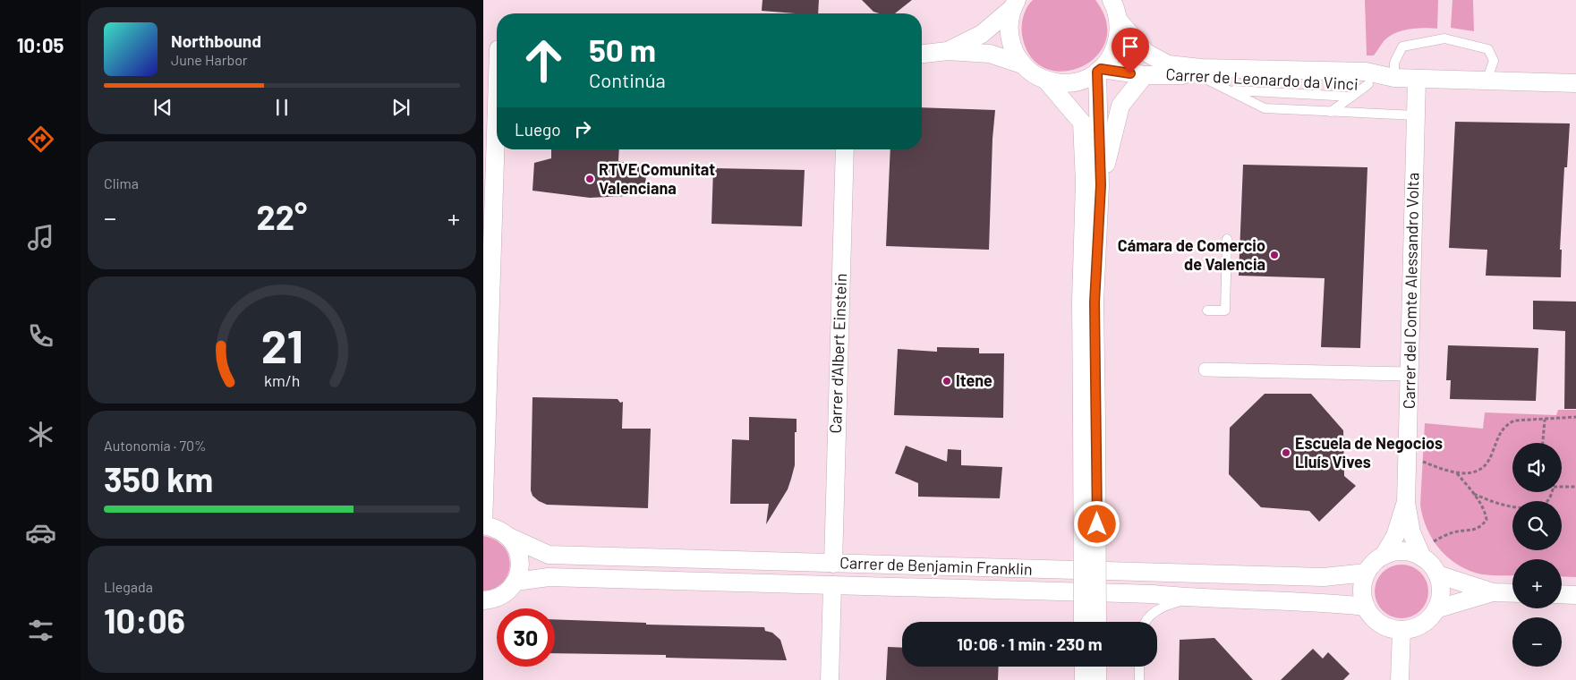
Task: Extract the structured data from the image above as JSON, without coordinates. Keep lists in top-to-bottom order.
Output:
{
  "streets": {
    "street": [
      "Carrer de Leonardo da Vinci",
      "Carrer del Comte Alessandro Volta",
      "Carrer d'Albert Einstein",
      "Carrer de Benjamin Franklin"
    ]
  },
  "crossings": [
    ["Carrer de Leonardo da Vinci", "Carrer del Comte Alessandro Volta"],
    ["Carrer del Comte Alessandro Volta", "Carrer de Benjamin Franklin"],
    ["Carrer d'Albert Einstein", "Carrer de Benjamin Franklin"]
  ],
  "places": [
    "RTVE Comunitat Valenciana",
    "Cámara de Comercio de Valencia",
    "Itene",
    "Escuela de Negocios Lluís Vives"
  ],
  "page": {
    "tabs": "10:05",
    "turn": ["50 m", "Continúa"],
    "song": ["Northbound", "June Harbor"],
    "then": "Luego",
    "tile": [
      "Clima",
      ["Autonomía · 70%", "350 km"],
      ["Llegada", "10:06"]
    ],
    "heat": ["−", "22°", "+"],
    "map_buttons": ["+", "−"],
    "limit": "30",
    "trip": "10:06 · 1 min · 230 m",
    "gauge": ["21", "km/h"]
  }
}
